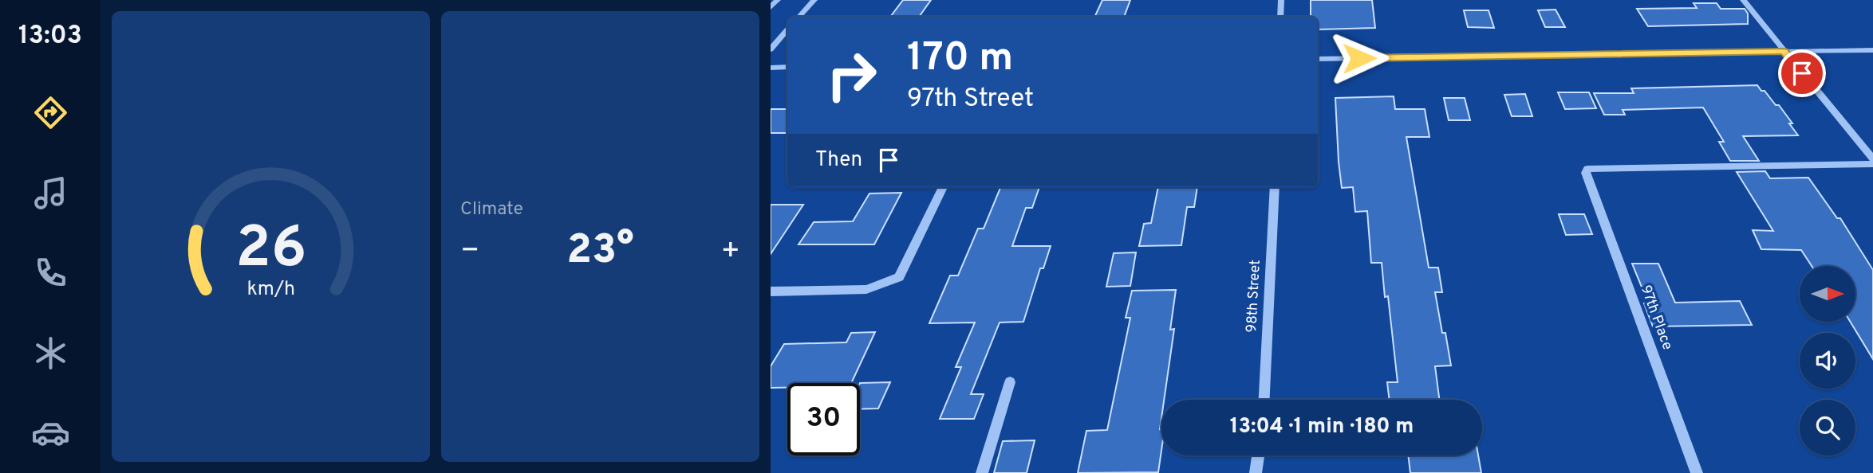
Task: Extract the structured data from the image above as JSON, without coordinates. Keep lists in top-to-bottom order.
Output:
{
  "streets": {
    "street": ["98th Street", "97th Place"]
  },
  "north": "right",
  "page": {
    "tabs": "13:03",
    "tile": "Climate",
    "turn": ["170 m", "97th Street"],
    "then": "Then",
    "heat": ["−", "23°", "+"],
    "limit": "30",
    "trip": "13:04 · 1 min · 180 m",
    "gauge": ["26", "km/h"]
  }
}
